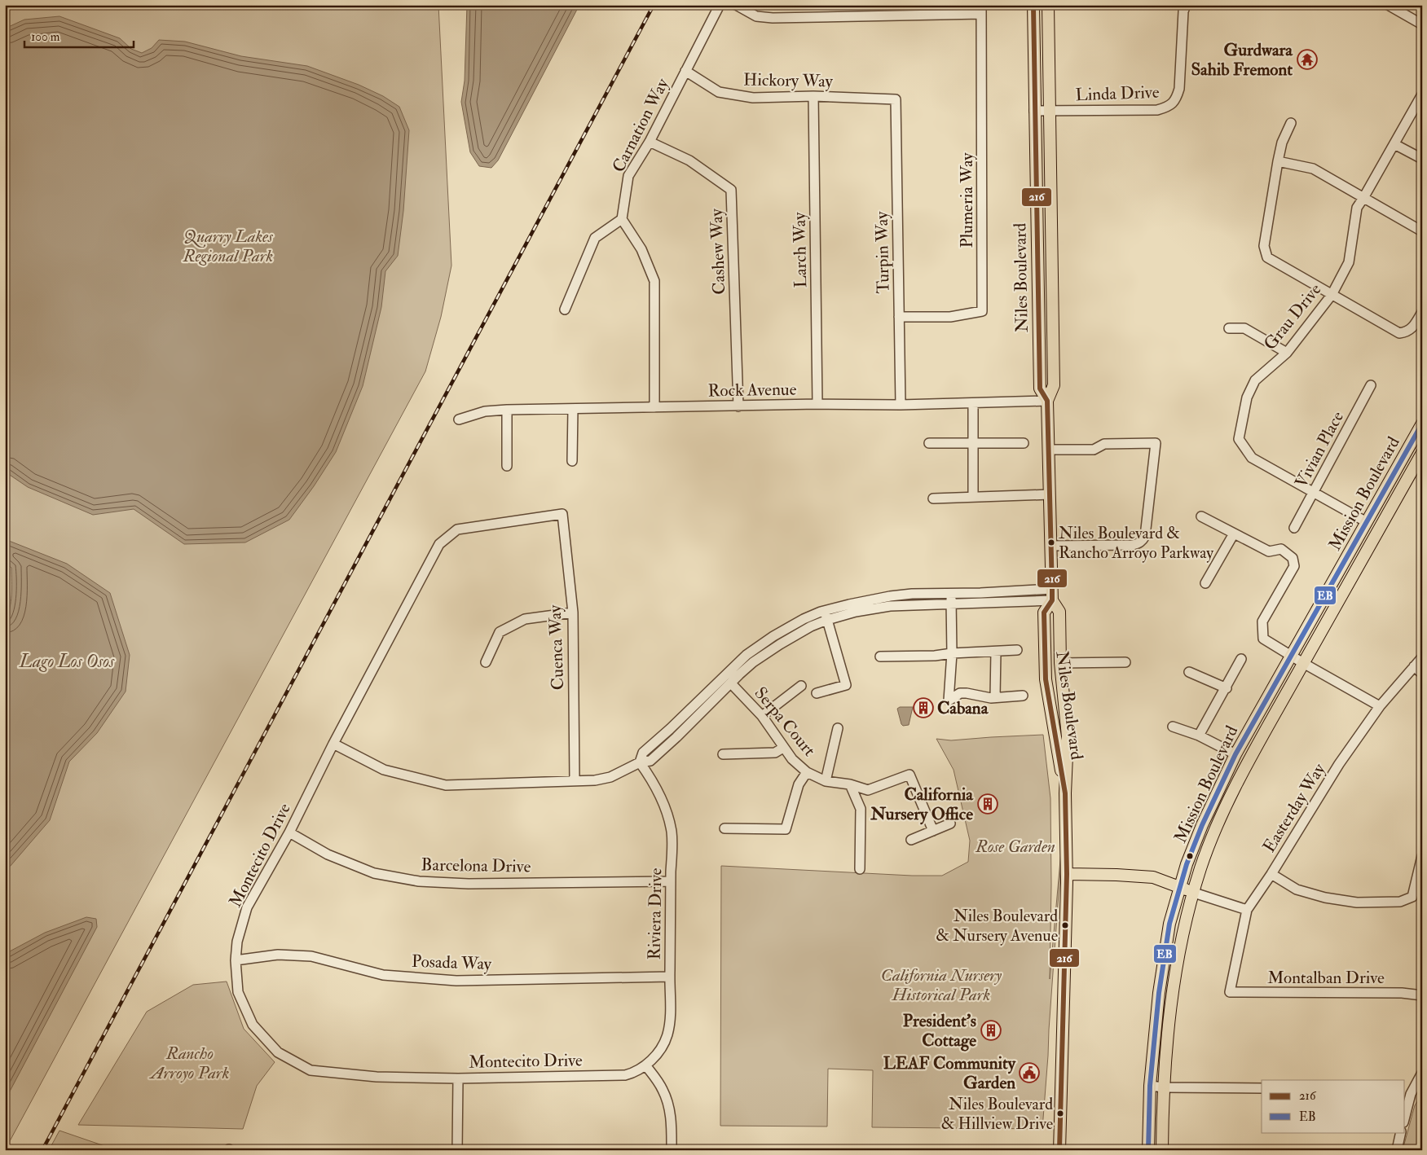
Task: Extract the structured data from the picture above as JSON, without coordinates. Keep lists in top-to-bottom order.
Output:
{
  "streets": {
    "main road": ["Niles Boulevard", "Mission Boulevard"],
    "street": [
      "Hickory Way",
      "Linda Drive",
      "Carnation Way",
      "Plumeria Way",
      "Larch Way",
      "Cashew Way",
      "Turpin Way",
      "Grau Drive",
      "Rock Avenue",
      "Vivian Place",
      "Cuenca Way",
      "Serpa Court",
      "Easterday Way",
      "Montecito Drive",
      "Barcelona Drive",
      "Riviera Drive",
      "Posada Way",
      "Montalban Drive"
    ]
  },
  "crossings": [
    ["Hickory Way", "Carnation Way"],
    ["Hickory Way", "Larch Way"],
    ["Hickory Way", "Turpin Way"],
    ["Linda Drive", "Niles Boulevard"],
    ["Carnation Way", "Cashew Way"],
    ["Plumeria Way", "Turpin Way"],
    ["Larch Way", "Rock Avenue"],
    ["Cashew Way", "Rock Avenue"],
    ["Turpin Way", "Rock Avenue"],
    ["Niles Boulevard", "Rock Avenue"],
    ["Grau Drive", "Vivian Place"],
    ["Grau Drive", "Mission Boulevard"],
    ["Cuenca Way", "Montecito Drive"],
    ["Easterday Way", "Montalban Drive"],
    ["Montecito Drive", "Barcelona Drive"],
    ["Montecito Drive", "Riviera Drive"],
    ["Montecito Drive", "Posada Way"],
    ["Barcelona Drive", "Riviera Drive"],
    ["Riviera Drive", "Posada Way"]
  ],
  "water": ["Lago Los Osos"],
  "parks": [
    "Quarry Lakes Regional Park",
    "Rose Garden",
    "California Nursery Historical Park",
    "Rancho Arroyo Park"
  ],
  "places": {
    "temple": ["Gurdwara Sahib Fremont"],
    "other": ["Niles Boulevard & Rancho Arroyo Parkway", "Niles Boulevard & Nursery Avenue", "Niles Boulevard & Hillview Drive"],
    "building": ["Cabana", "California Nursery Office", "President's Cottage"],
    "public building": ["LEAF Community Garden"]
  },
  "lines": ["transit line 216", "transit line EB"],
  "legend": ["216", "EB"],
  "scale_bar": "100 m"
}
